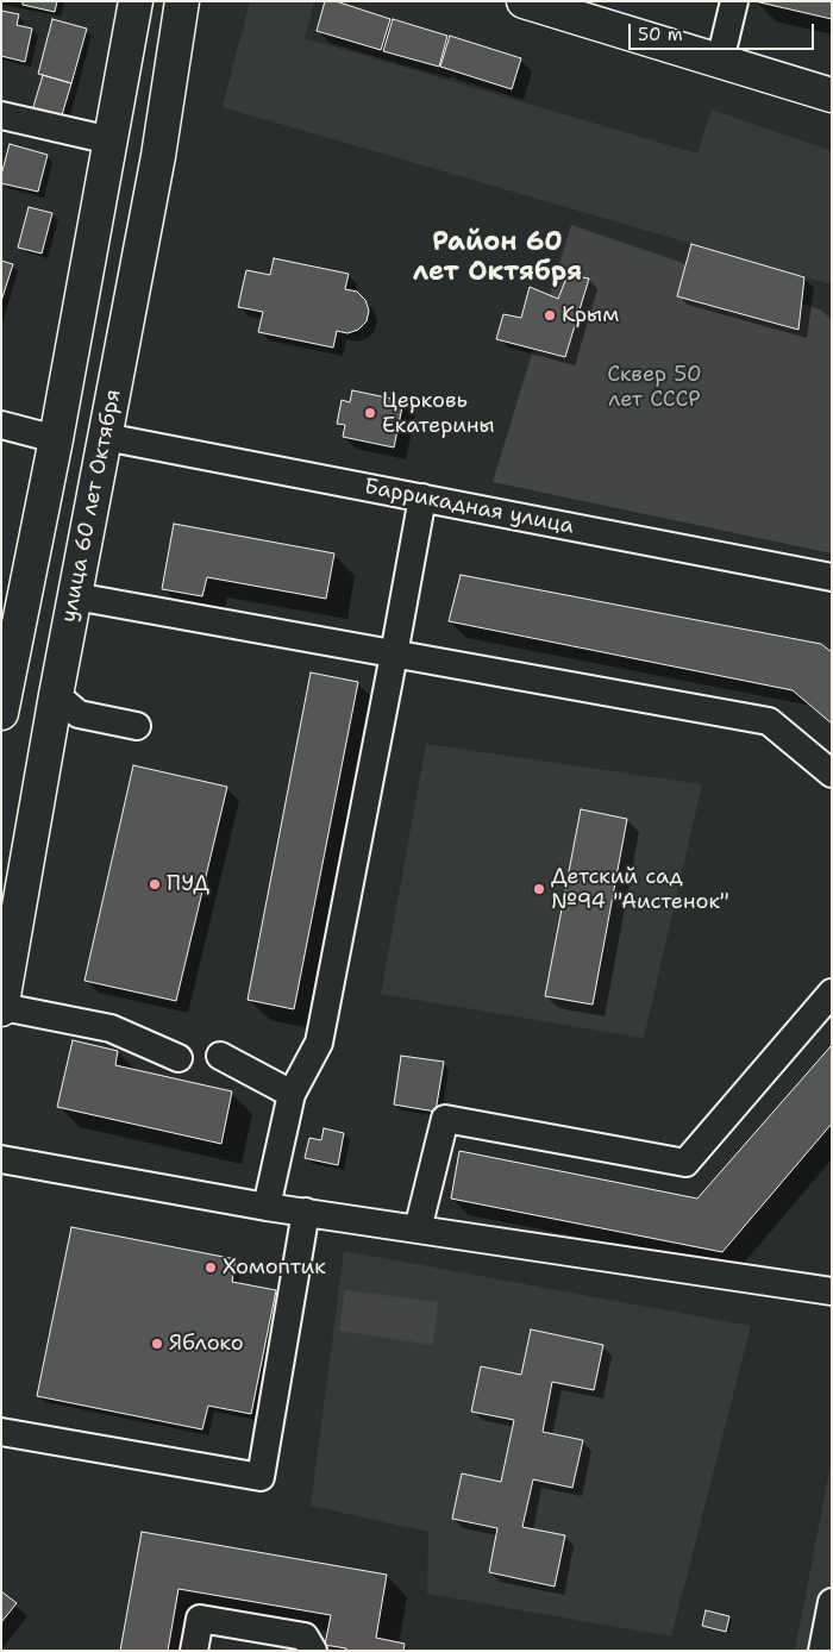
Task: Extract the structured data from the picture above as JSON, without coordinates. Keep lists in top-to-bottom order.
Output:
{
  "streets": {
    "main road": ["улица 60 лет Октября"],
    "street": ["Баррикадная улица"]
  },
  "crossings": [
    ["улица 60 лет Октября", "Баррикадная улица"]
  ],
  "districts": ["Район 60 лет Октября"],
  "parks": ["Сквер 50 лет СССР"],
  "places": [
    "Крым",
    "Церковь Екатерины",
    "ПУД",
    "Детский сад №94 \"Аистенок\"",
    "Хомоптик",
    "Яблоко"
  ],
  "scale_bar": "50 m"
}
